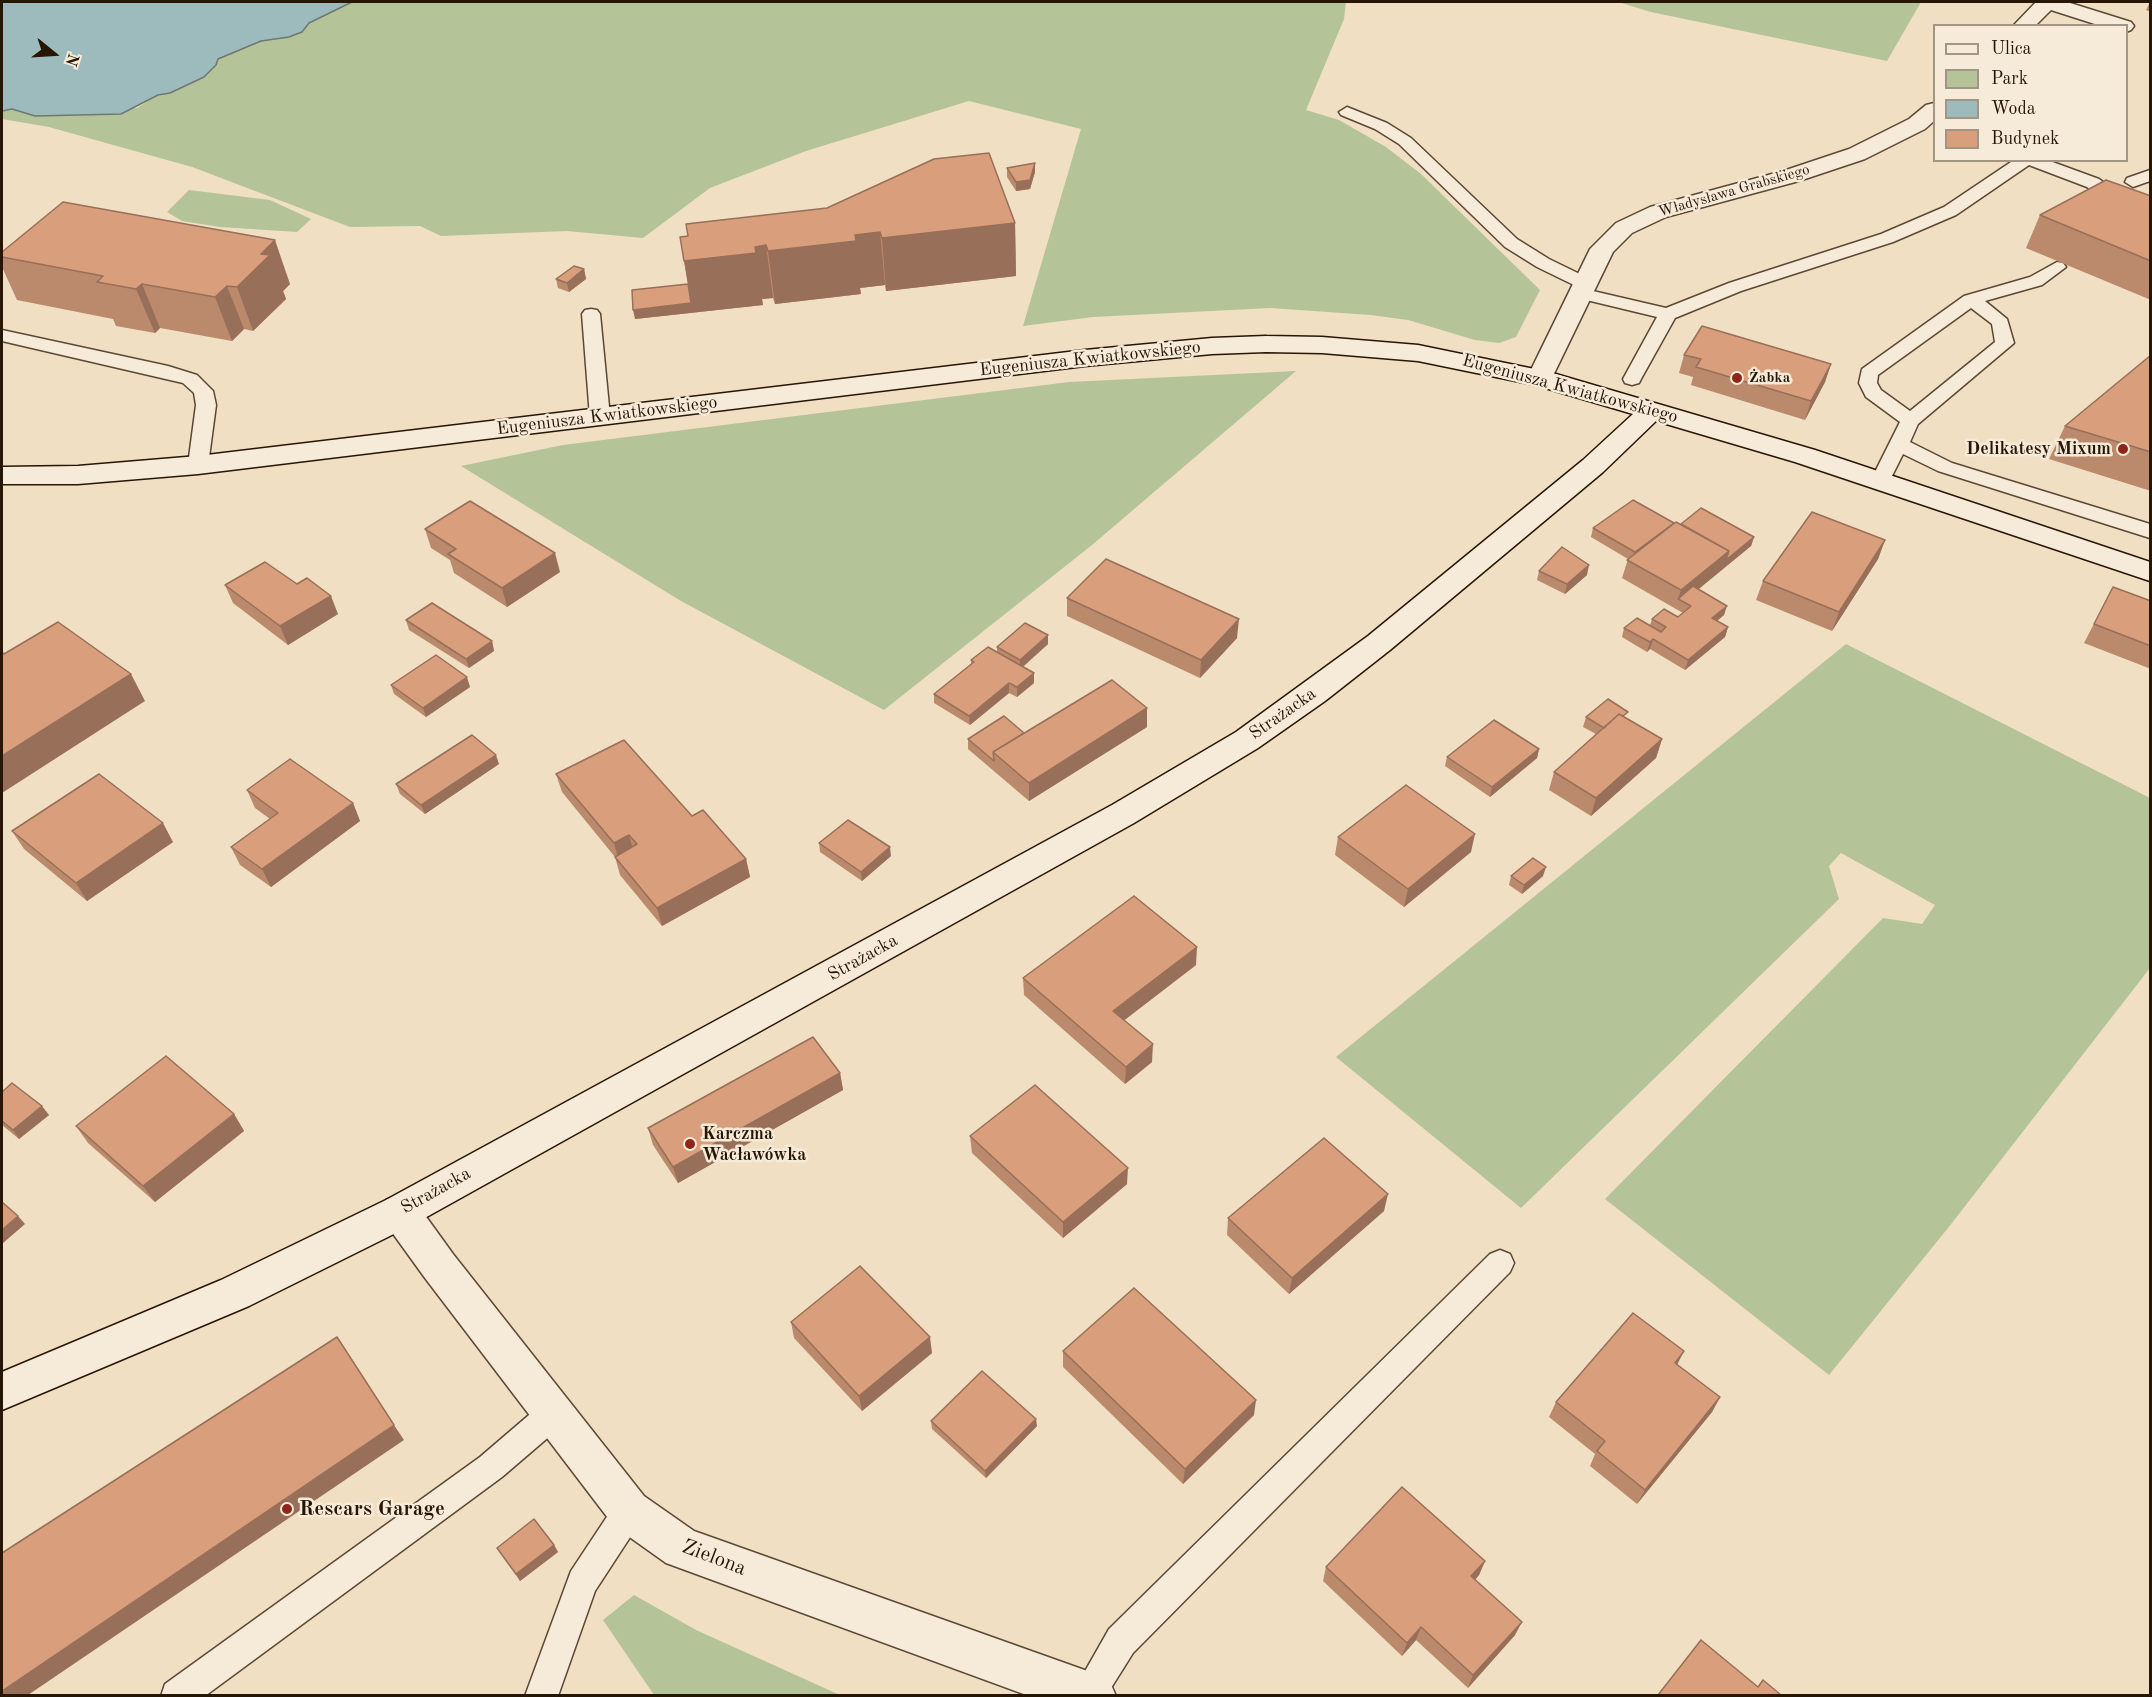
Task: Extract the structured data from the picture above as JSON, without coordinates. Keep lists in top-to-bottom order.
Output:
{
  "streets": {
    "street": [
      "Władysława Grabskiego",
      "Eugeniusza Kwiatkowskiego",
      "Strażacka",
      "Zielona"
    ]
  },
  "crossings": [
    ["Władysława Grabskiego", "Eugeniusza Kwiatkowskiego"],
    ["Eugeniusza Kwiatkowskiego", "Strażacka"],
    ["Strażacka", "Zielona"]
  ],
  "places": [
    "Żabka",
    "Delikatesy Mixum",
    "Karczma Wacławówka",
    "Rescars Garage"
  ],
  "legend": [
    "Ulica",
    "Park",
    "Woda",
    "Budynek"
  ],
  "north": "right"
}
